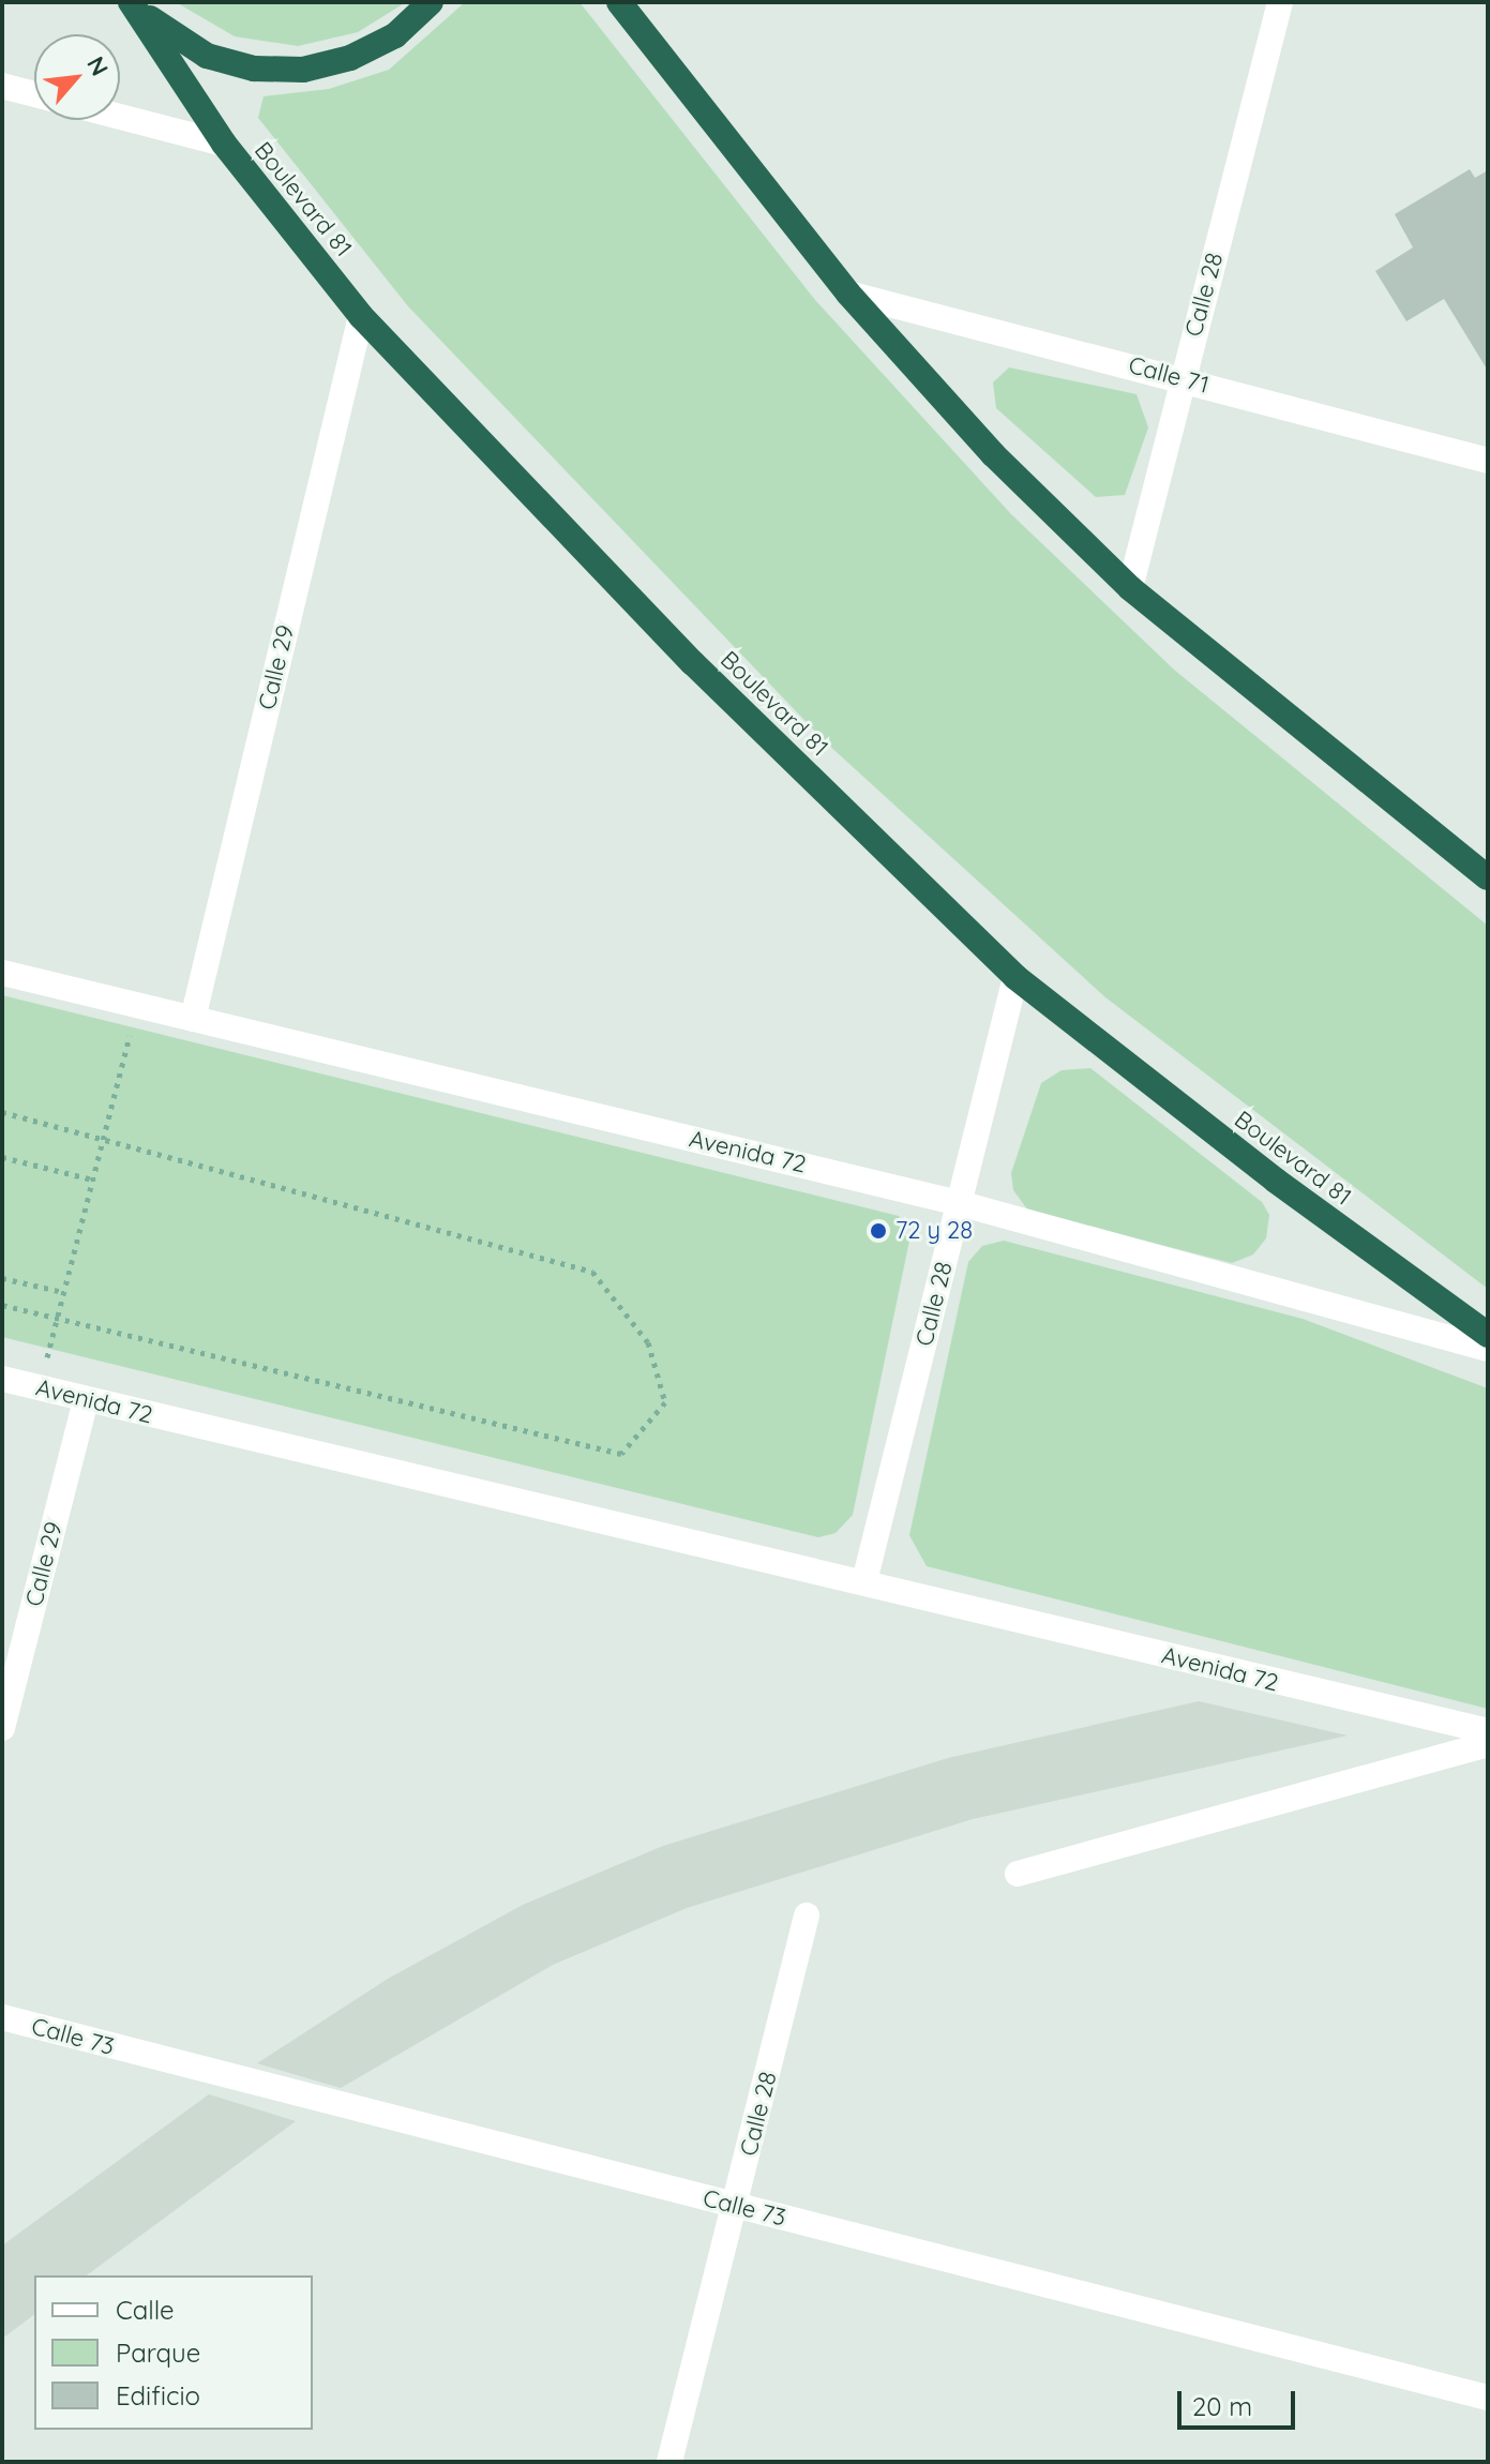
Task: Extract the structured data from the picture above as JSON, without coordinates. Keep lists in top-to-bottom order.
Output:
{
  "streets": {
    "highway": ["Boulevard 81"],
    "street": [
      "Calle 28",
      "Calle 71",
      "Calle 29",
      "Avenida 72",
      "Calle 73"
    ]
  },
  "crossings": [
    ["Boulevard 81", "Calle 28"],
    ["Boulevard 81", "Calle 29"],
    ["Calle 28", "Calle 71"],
    ["Calle 28", "Avenida 72"],
    ["Calle 28", "Calle 73"],
    ["Calle 29", "Avenida 72"]
  ],
  "places": ["72 y 28"],
  "legend": ["Calle", "Parque", "Edificio"],
  "scale_bar": "20 m",
  "north": "top right"
}
